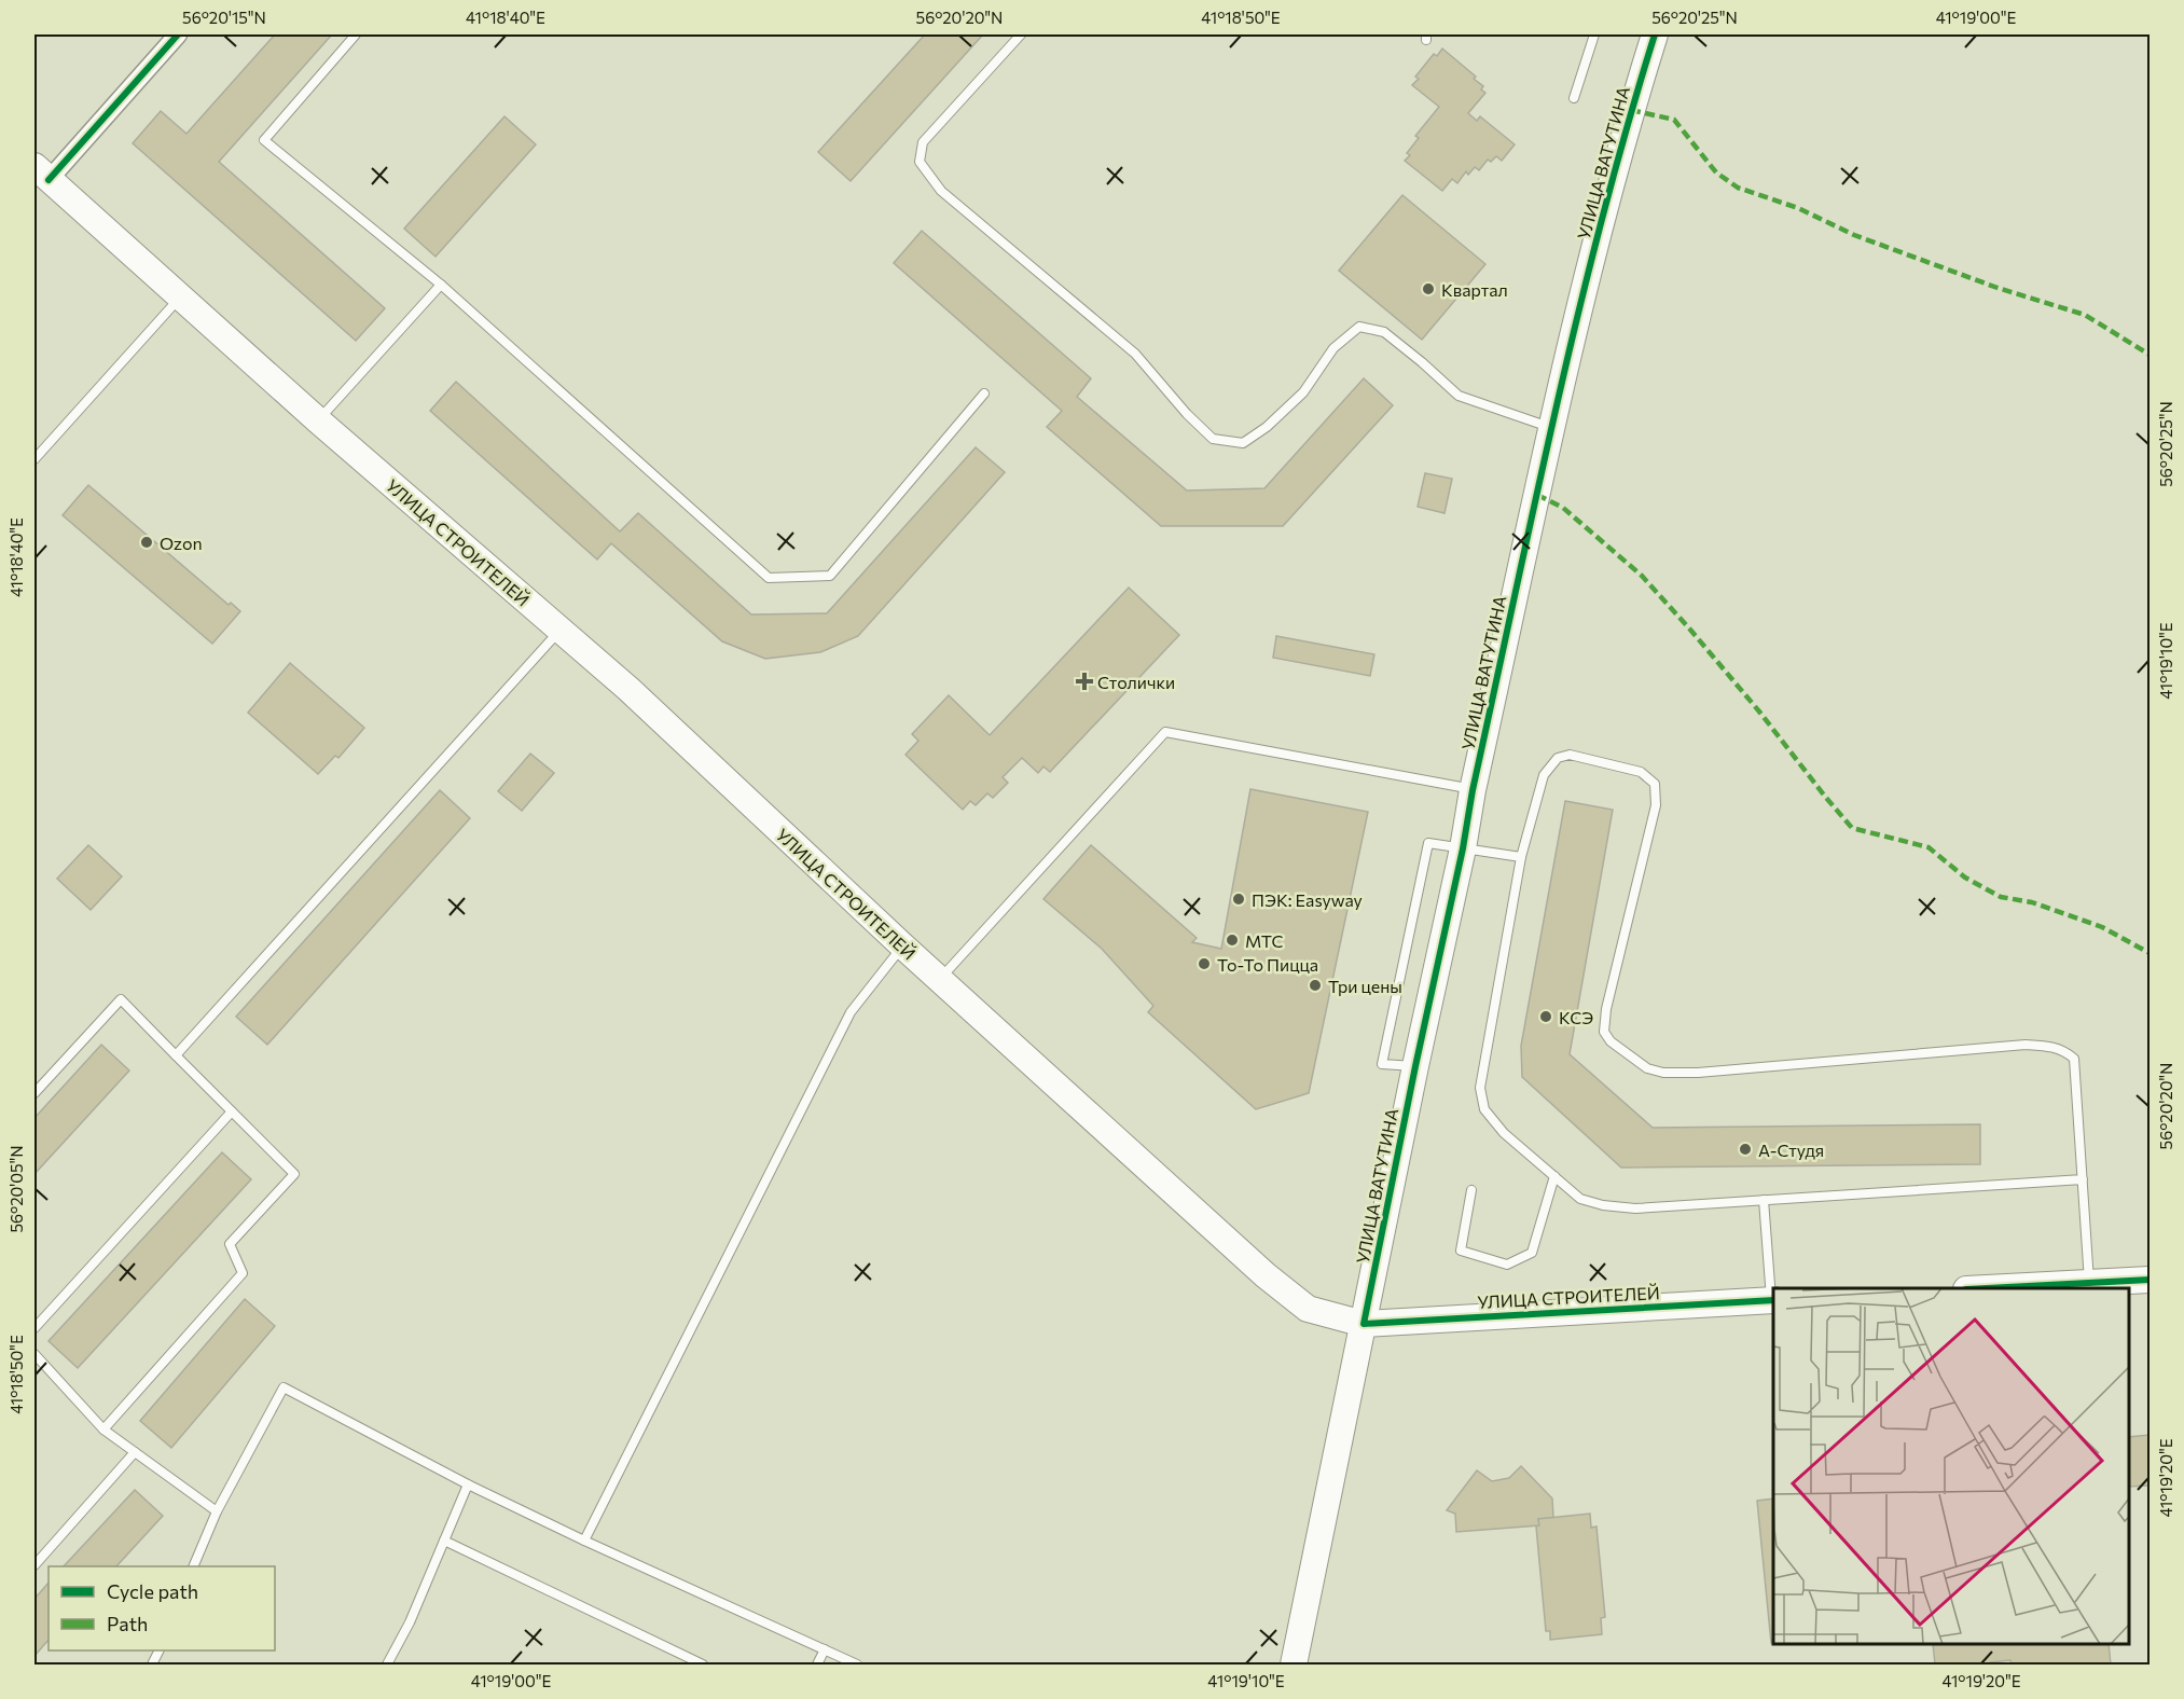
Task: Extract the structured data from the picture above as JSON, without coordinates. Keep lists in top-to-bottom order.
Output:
{
  "streets": {
    "main road": ["УЛИЦА ВАТУТИНА", "УЛИЦА СТРОИТЕЛЕЙ"]
  },
  "crossings": [
    ["УЛИЦА ВАТУТИНА", "УЛИЦА СТРОИТЕЛЕЙ"]
  ],
  "places": {
    "other": [
      "Квартал",
      "Ozon",
      "ПЭК: Easyway",
      "МТС",
      "То-То Пицца",
      "Три цены",
      "КСЭ",
      "А-Студя"
    ],
    "health": ["Столички"]
  },
  "legend": ["Cycle path", "Path"],
  "coordinates": [
    "56°20'15\"N",
    "41°18'40\"E",
    "56°20'20\"N",
    "41°18'50\"E",
    "56°20'25\"N",
    "41°19'00\"E",
    "41°19'10\"E",
    "56°20'05\"N",
    "41°19'20\"E"
  ]
}
